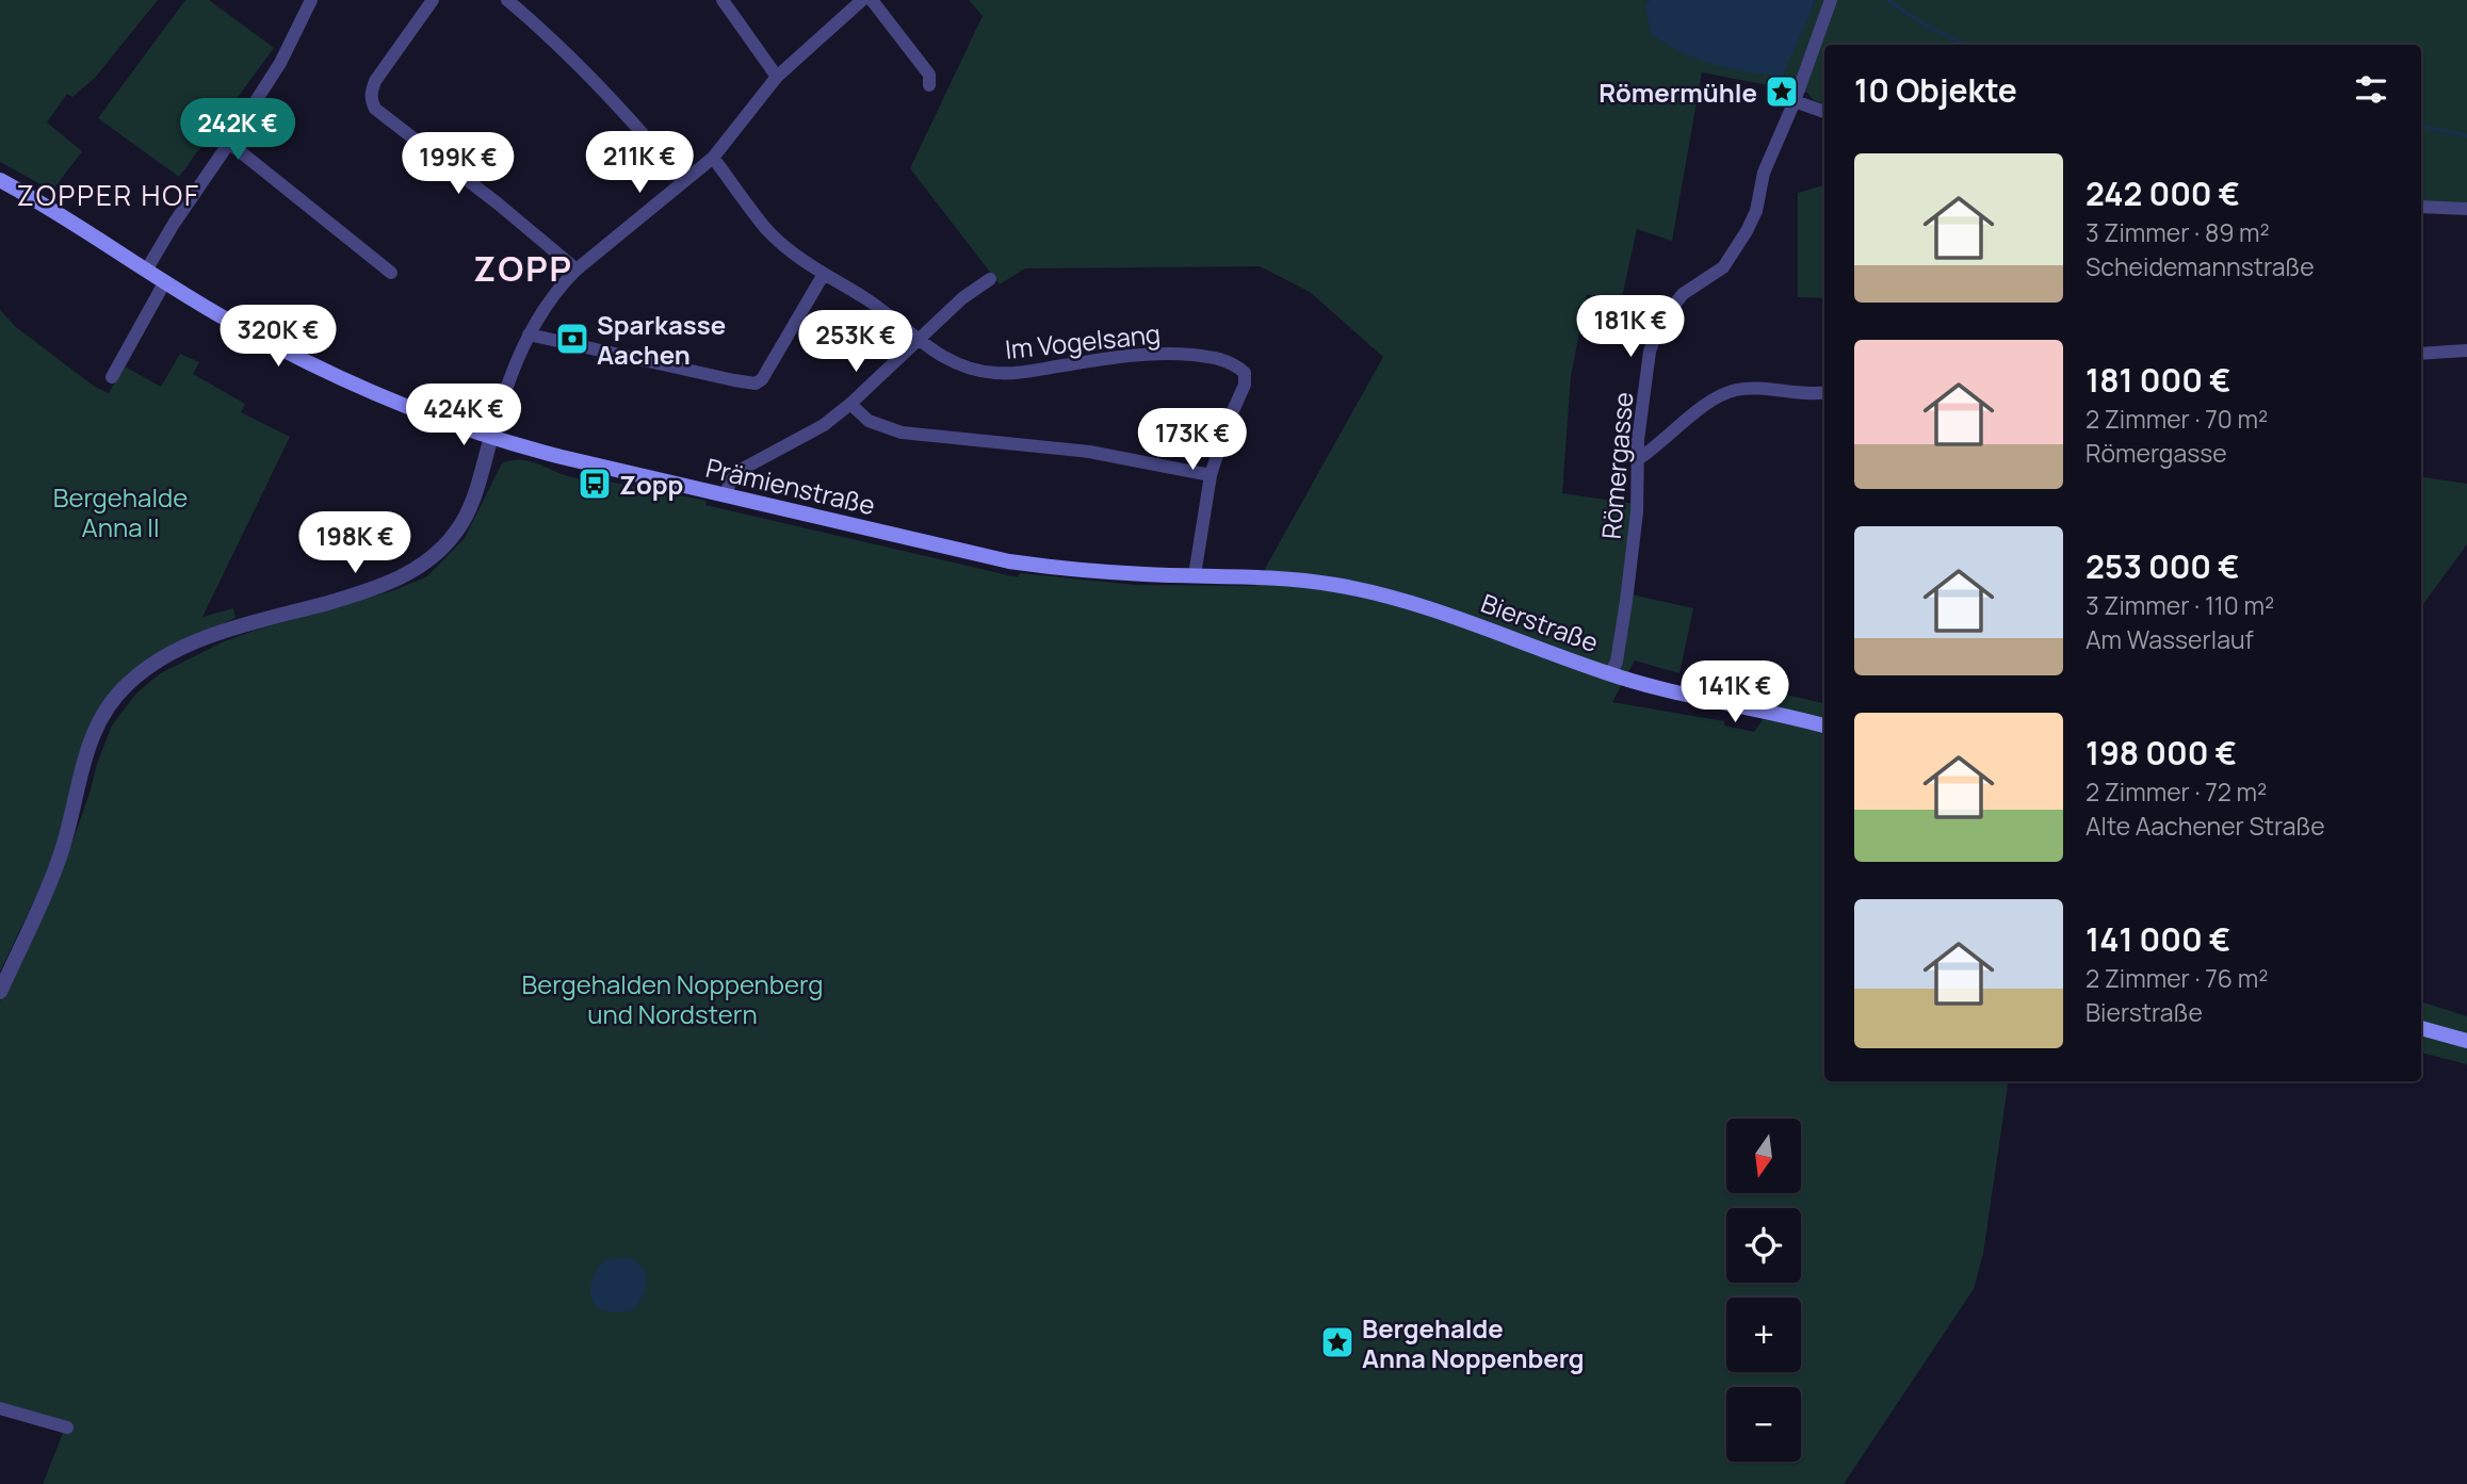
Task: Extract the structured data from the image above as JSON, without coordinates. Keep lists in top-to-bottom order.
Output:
{
  "streets": {
    "main road": ["Prämienstraße", "Bierstraße"],
    "street": ["Im Vogelsang", "Römergasse"]
  },
  "crossings": [
    ["Römergasse", "Bierstraße"],
    ["Prämienstraße", "Bierstraße"]
  ],
  "districts": ["ZOPPER HOF", "ZOPP"],
  "parks": ["Bergehalde Anna II", "Bergehalden Noppenberg und Nordstern"],
  "places": {
    "place": ["Römermühle", "Bergehalde Anna Noppenberg"],
    "bank": ["Sparkasse Aachen"],
    "bus stop": ["Zopp"]
  },
  "north": "bottom",
  "page": {
    "heading": "10 Objekte",
    "price": [
      "242K €",
      "211K €",
      "199K €",
      "181K €",
      "320K €",
      "253K €",
      "424K €",
      "173K €",
      "198K €",
      "141K €"
    ],
    "list": [
      {
        "name": "242 000 €",
        "note": "3 Zimmer · 89 m² · Scheidemannstraße"
      },
      {
        "name": "181 000 €",
        "note": "2 Zimmer · 70 m² · Römergasse"
      },
      {
        "name": "253 000 €",
        "note": "3 Zimmer · 110 m² · Am Wasserlauf"
      },
      {
        "name": "198 000 €",
        "note": "2 Zimmer · 72 m² · Alte Aachener Straße"
      },
      {
        "name": "141 000 €",
        "note": "2 Zimmer · 76 m² · Bierstraße"
      }
    ],
    "map_buttons": ["+", "−"]
  }
}
